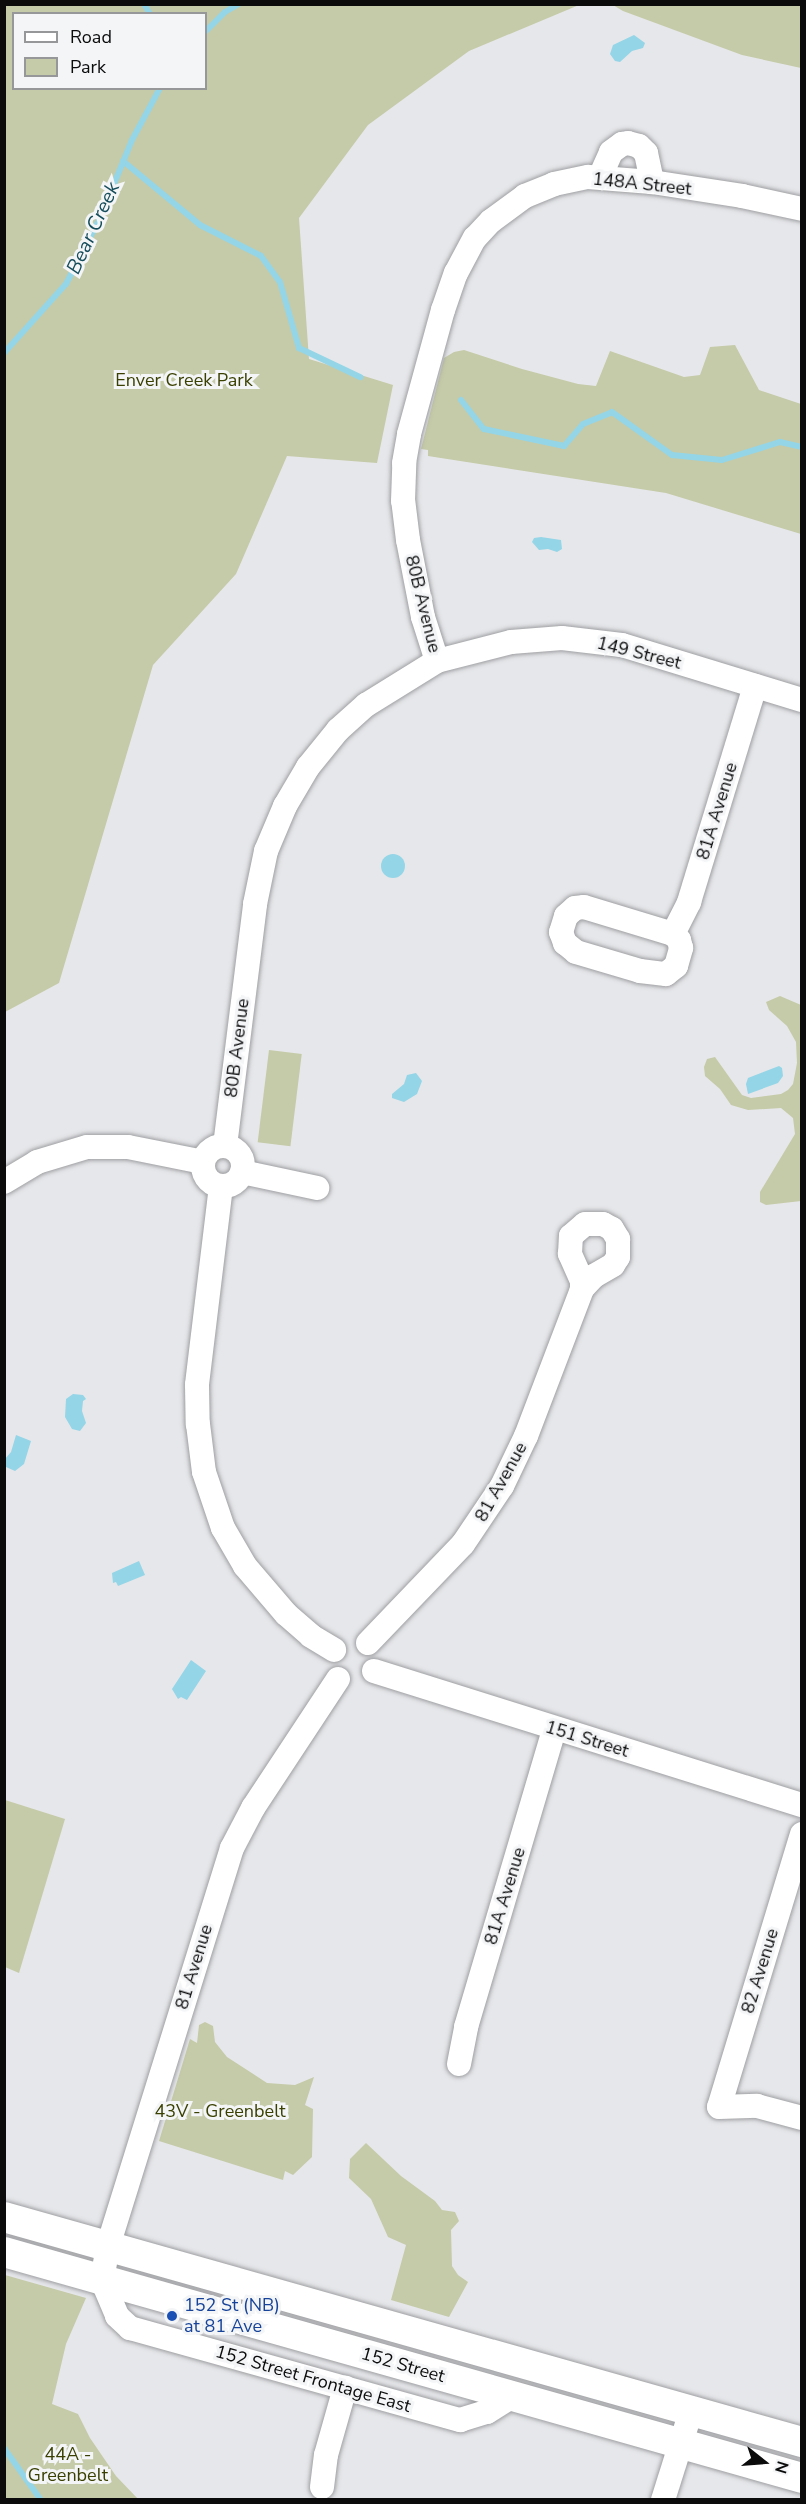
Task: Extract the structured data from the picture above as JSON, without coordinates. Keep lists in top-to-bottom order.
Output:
{
  "streets": {
    "main road": ["152 Street"],
    "street": [
      "148A Street",
      "80B Avenue",
      "149 Street",
      "81A Avenue",
      "81 Avenue",
      "151 Street",
      "82 Avenue",
      "152 Street Frontage East"
    ]
  },
  "crossings": [
    ["148A Street", "80B Avenue"],
    ["80B Avenue", "149 Street"],
    ["149 Street", "81A Avenue"],
    ["81A Avenue", "151 Street"],
    ["81 Avenue", "151 Street"],
    ["81 Avenue", "152 Street"],
    ["81 Avenue", "152 Street Frontage East"],
    ["152 Street", "152 Street Frontage East"]
  ],
  "water": ["Bear Creek"],
  "parks": ["Enver Creek Park", "43V - Greenbelt", "44A - Greenbelt"],
  "places": ["152 St (NB) at 81 Ave"],
  "legend": ["Road", "Park"],
  "north": "right"
}
